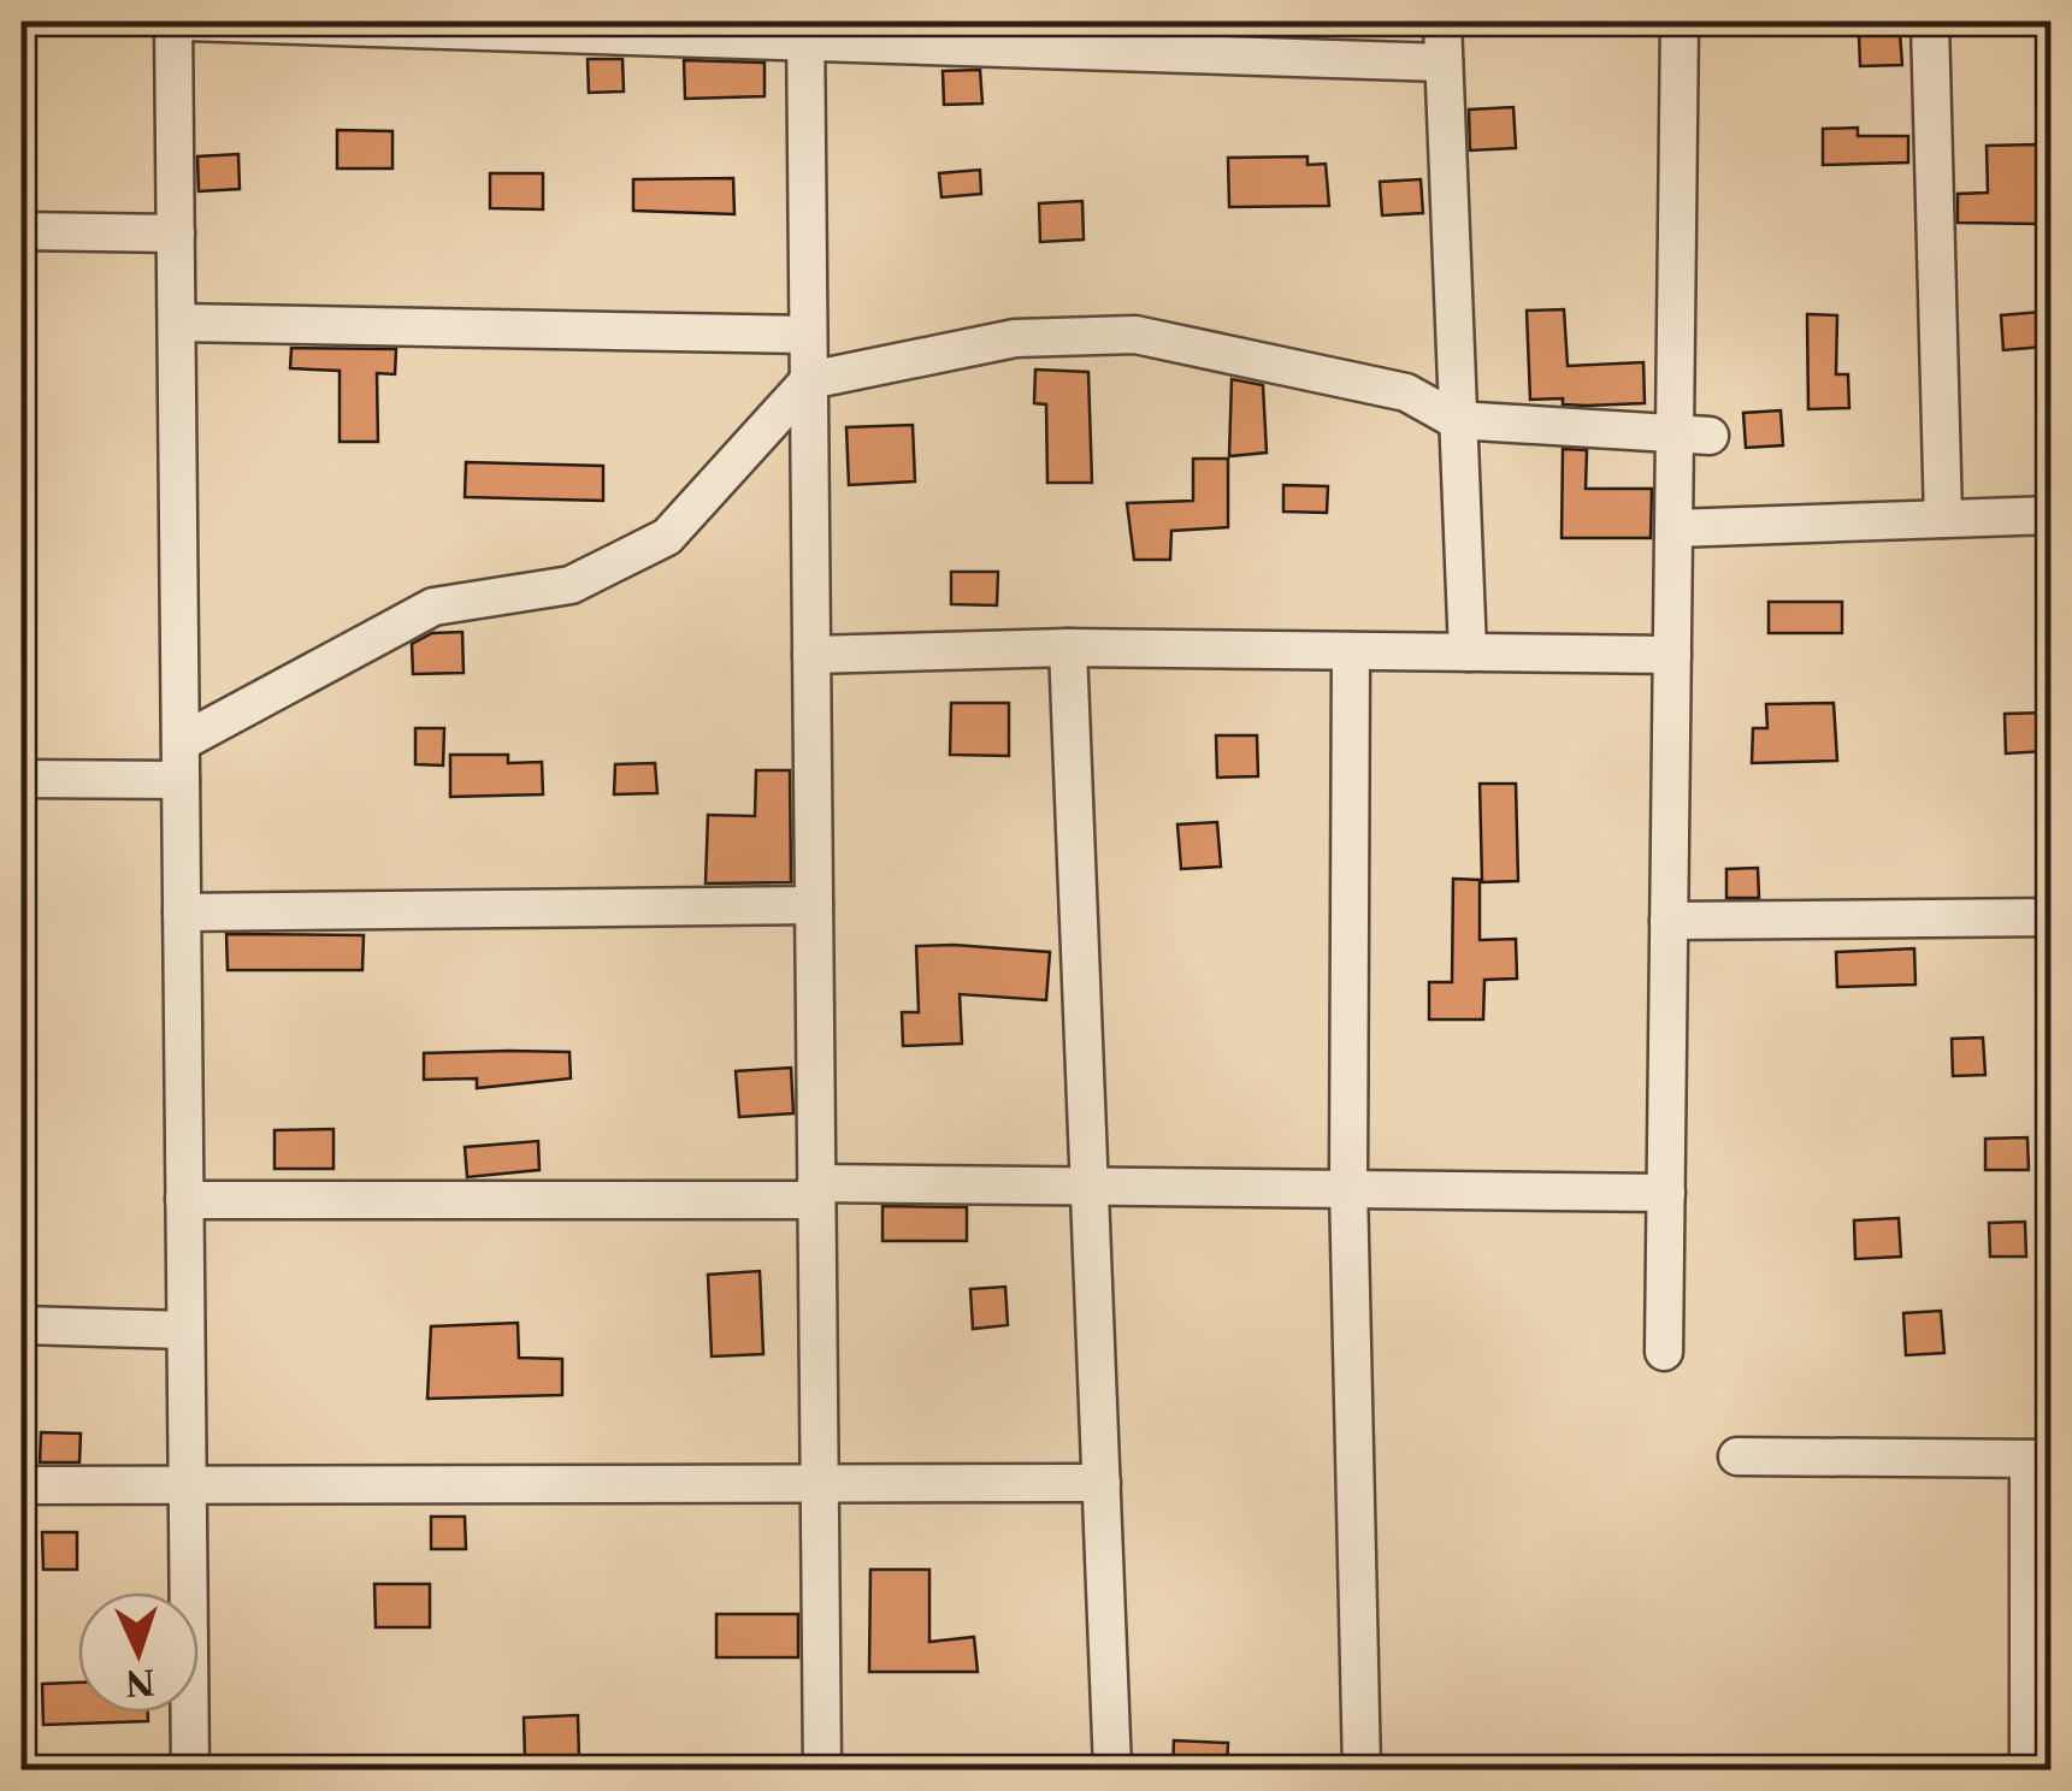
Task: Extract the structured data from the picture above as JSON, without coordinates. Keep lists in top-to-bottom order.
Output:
{
  "north": "bottom"
}
